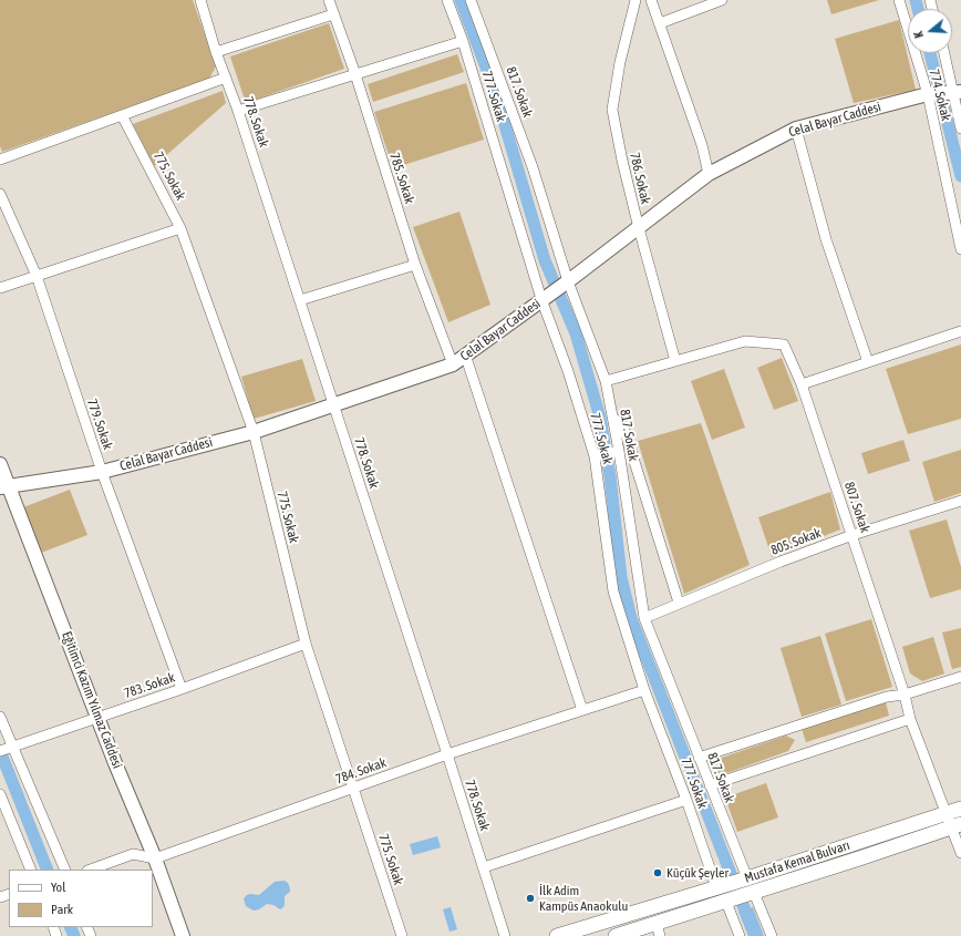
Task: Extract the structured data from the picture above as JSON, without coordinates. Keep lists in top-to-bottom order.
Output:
{
  "streets": {
    "main road": ["Mustafa Kemal Bulvarı"],
    "street": [
      "817. Sokak",
      "774. Sokak",
      "777. Sokak",
      "Celal Bayar Caddesi",
      "778. Sokak",
      "775. Sokak",
      "785. Sokak",
      "786. Sokak",
      "779. Sokak",
      "807. Sokak",
      "805. Sokak",
      "783. Sokak",
      "Eğitimci Kazım Yılmaz Caddesi",
      "784. Sokak"
    ]
  },
  "crossings": [
    ["817. Sokak", "Celal Bayar Caddesi"],
    ["817. Sokak", "807. Sokak"],
    ["817. Sokak", "805. Sokak"],
    ["817. Sokak", "Mustafa Kemal Bulvarı"],
    ["774. Sokak", "Celal Bayar Caddesi"],
    ["777. Sokak", "Celal Bayar Caddesi"],
    ["777. Sokak", "784. Sokak"],
    ["777. Sokak", "Mustafa Kemal Bulvarı"],
    ["Celal Bayar Caddesi", "778. Sokak"],
    ["Celal Bayar Caddesi", "775. Sokak"],
    ["Celal Bayar Caddesi", "785. Sokak"],
    ["Celal Bayar Caddesi", "786. Sokak"],
    ["Celal Bayar Caddesi", "779. Sokak"],
    ["Celal Bayar Caddesi", "Eğitimci Kazım Yılmaz Caddesi"],
    ["778. Sokak", "784. Sokak"],
    ["775. Sokak", "783. Sokak"],
    ["775. Sokak", "784. Sokak"],
    ["786. Sokak", "807. Sokak"],
    ["779. Sokak", "783. Sokak"],
    ["807. Sokak", "805. Sokak"],
    ["807. Sokak", "Mustafa Kemal Bulvarı"],
    ["783. Sokak", "Eğitimci Kazım Yılmaz Caddesi"],
    ["Eğitimci Kazım Yılmaz Caddesi", "784. Sokak"]
  ],
  "places": ["Küçük Şeyler", "İlk Adim Kampüs Anaokulu"],
  "legend": ["Yol", "Park"],
  "north": "left"
}
